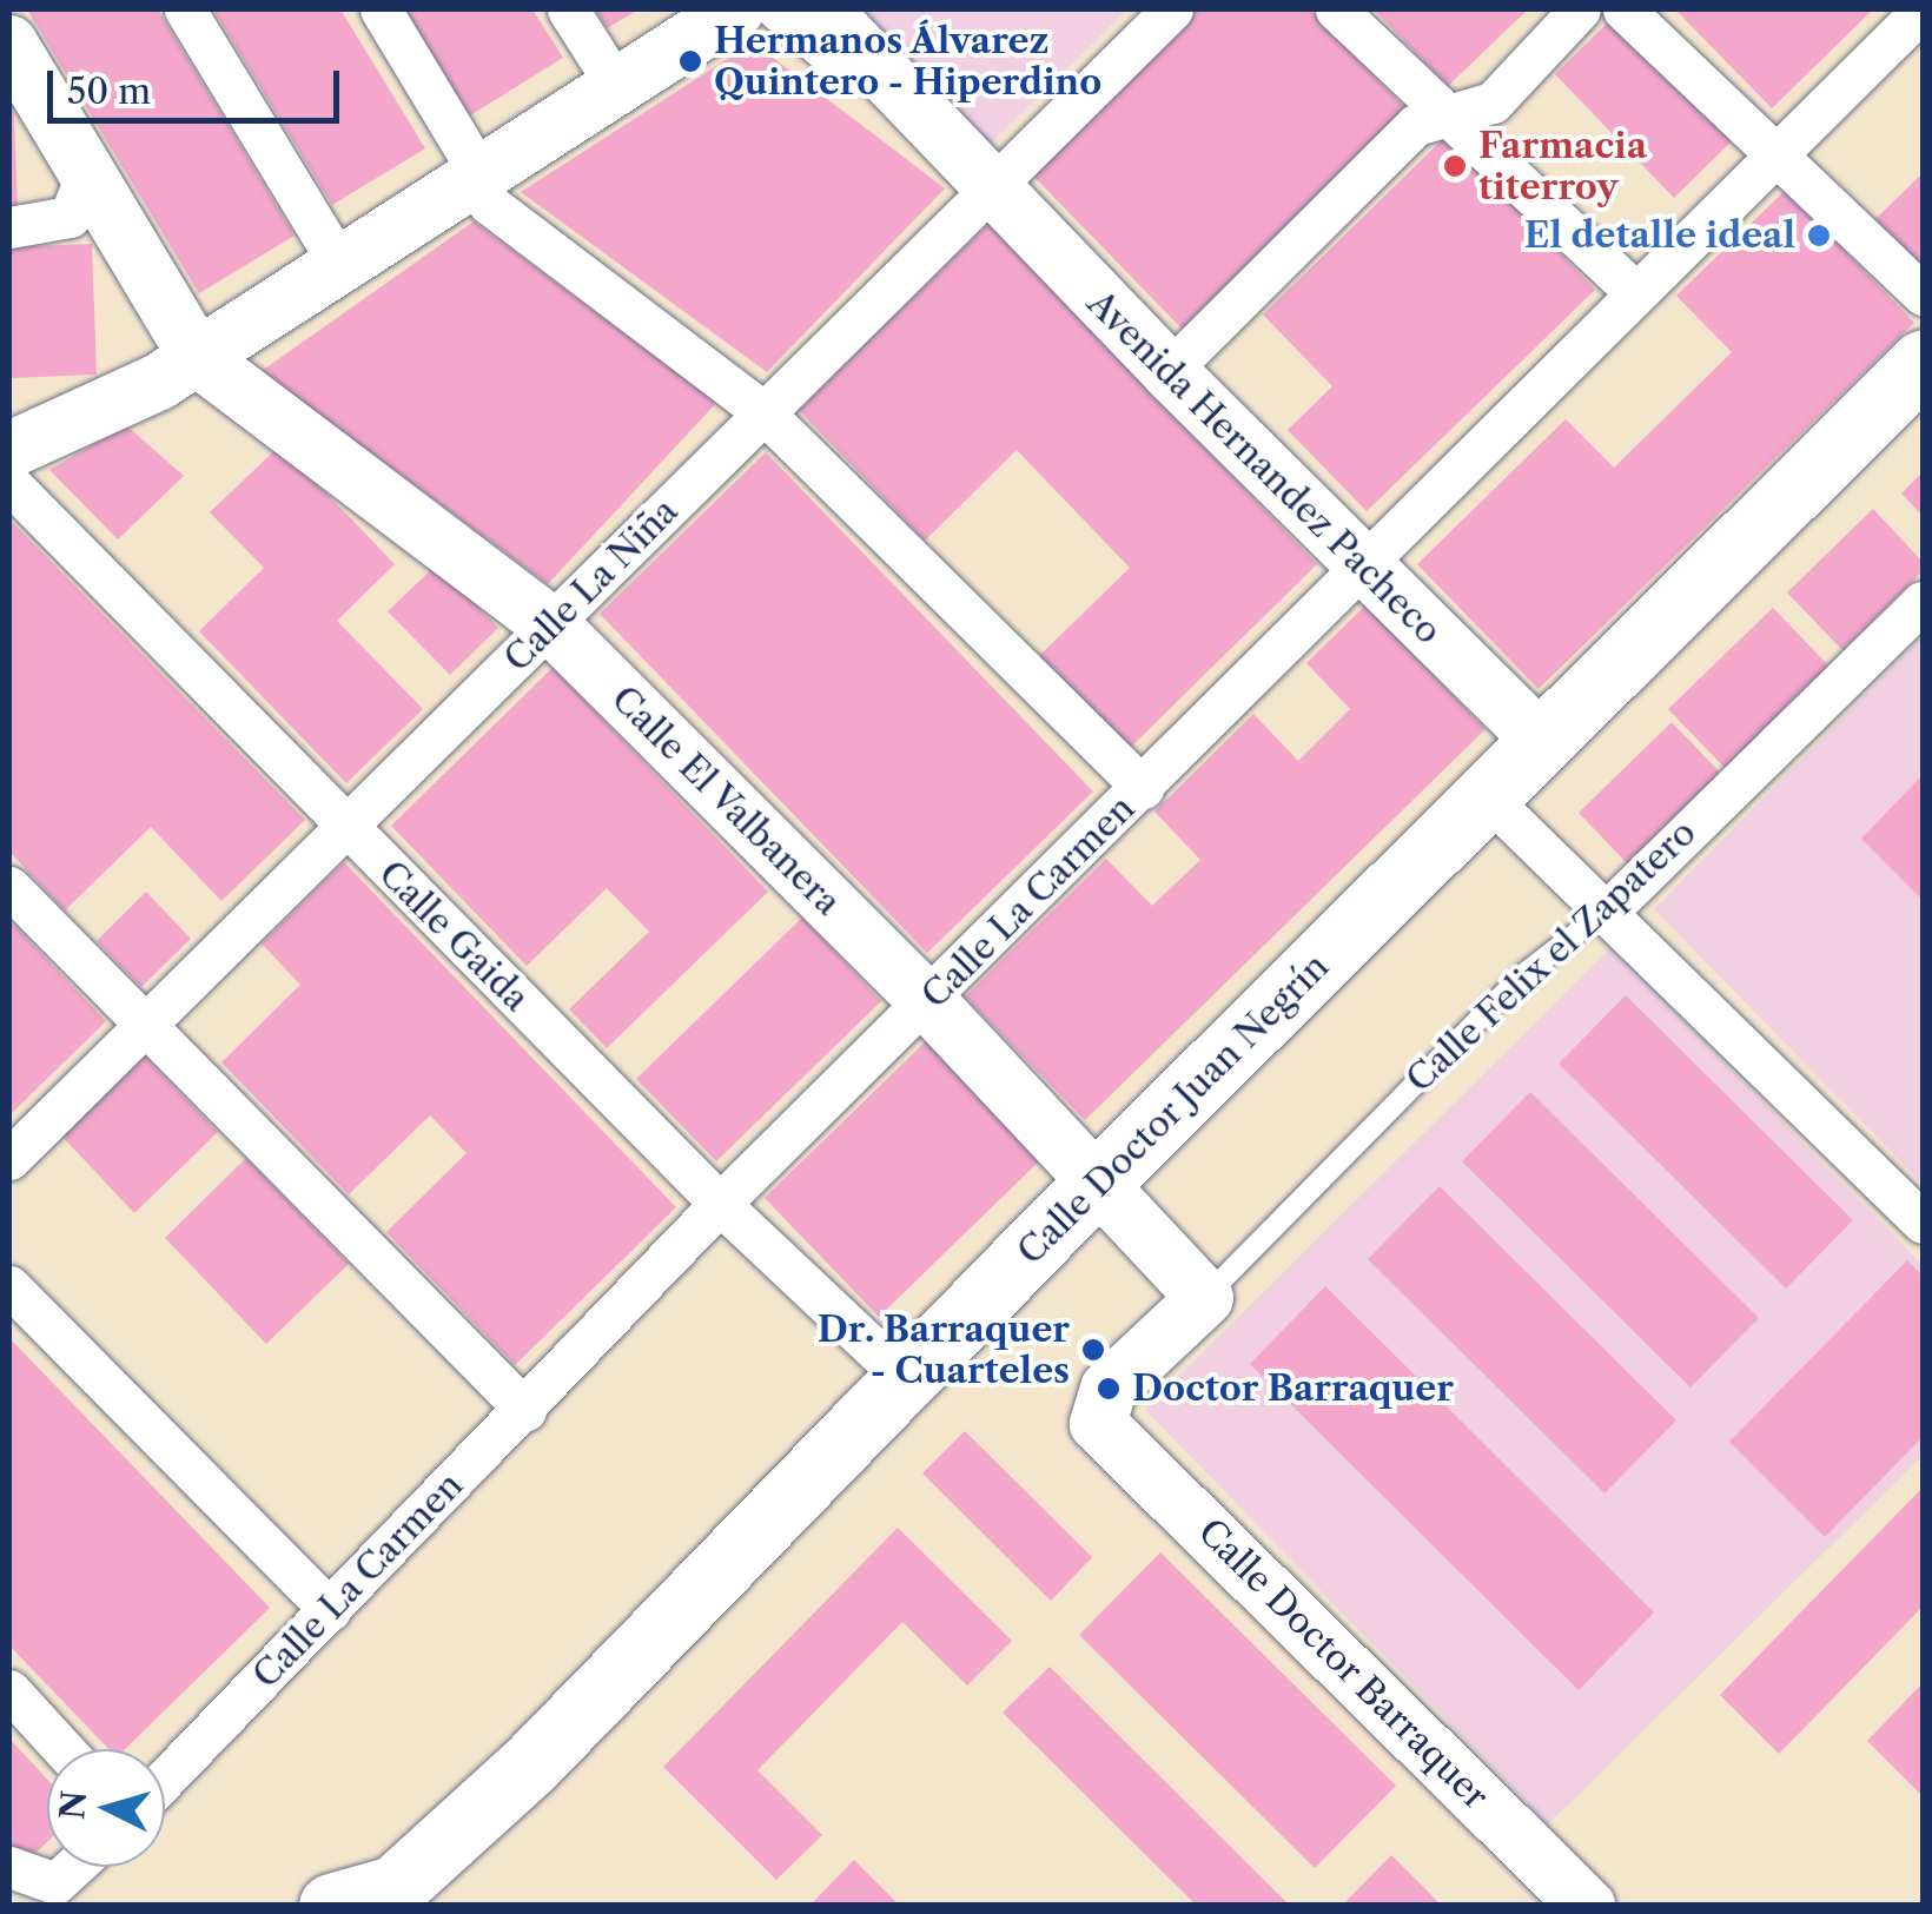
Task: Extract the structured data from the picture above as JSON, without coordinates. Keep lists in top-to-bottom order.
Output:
{
  "streets": {
    "main road": ["Calle Doctor Juan Negrín"],
    "street": [
      "Avenida Hernandez Pacheco",
      "Calle La Niña",
      "Calle El Valbanera",
      "Calle La Carmen",
      "Calle Gaida",
      "Calle Felix el Zapatero",
      "Calle Doctor Barraquer"
    ]
  },
  "crossings": [
    ["Avenida Hernandez Pacheco", "Calle La Niña"],
    ["Avenida Hernandez Pacheco", "Calle La Carmen"],
    ["Avenida Hernandez Pacheco", "Calle Doctor Juan Negrín"],
    ["Calle La Niña", "Calle El Valbanera"],
    ["Calle La Niña", "Calle Gaida"],
    ["Calle El Valbanera", "Calle La Carmen"],
    ["Calle El Valbanera", "Calle Felix el Zapatero"],
    ["Calle El Valbanera", "Calle Doctor Juan Negrín"],
    ["Calle La Carmen", "Calle Gaida"],
    ["Calle Gaida", "Calle Doctor Juan Negrín"],
    ["Calle Felix el Zapatero", "Calle Doctor Barraquer"]
  ],
  "places": [
    "Hermanos Álvarez Quintero - Hiperdino",
    "Farmacia titerroy",
    "El detalle ideal",
    "Dr. Barraquer - Cuarteles",
    "Doctor Barraquer"
  ],
  "scale_bar": "50 m",
  "north": "left"
}
